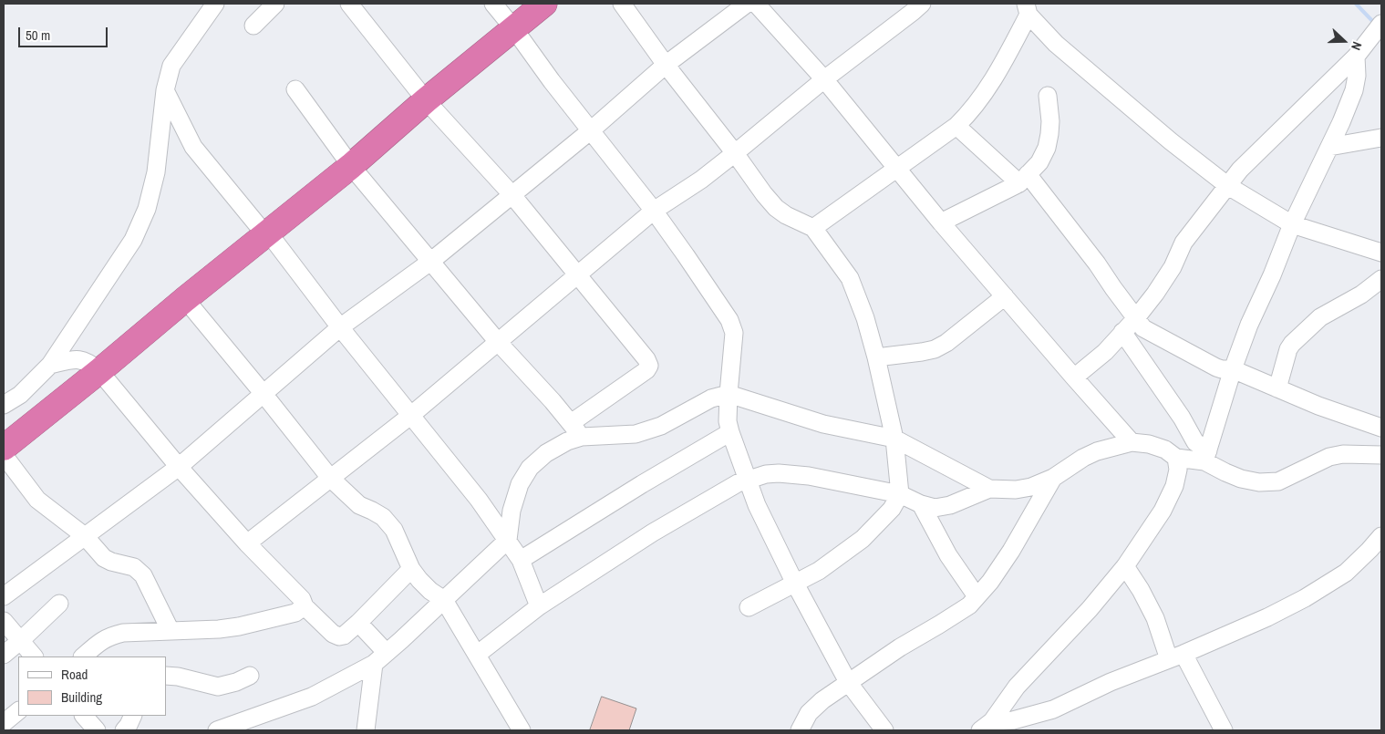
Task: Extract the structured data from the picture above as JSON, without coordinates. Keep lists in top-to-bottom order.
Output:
{
  "legend": ["Road", "Building"],
  "scale_bar": "50 m",
  "north": "right"
}
